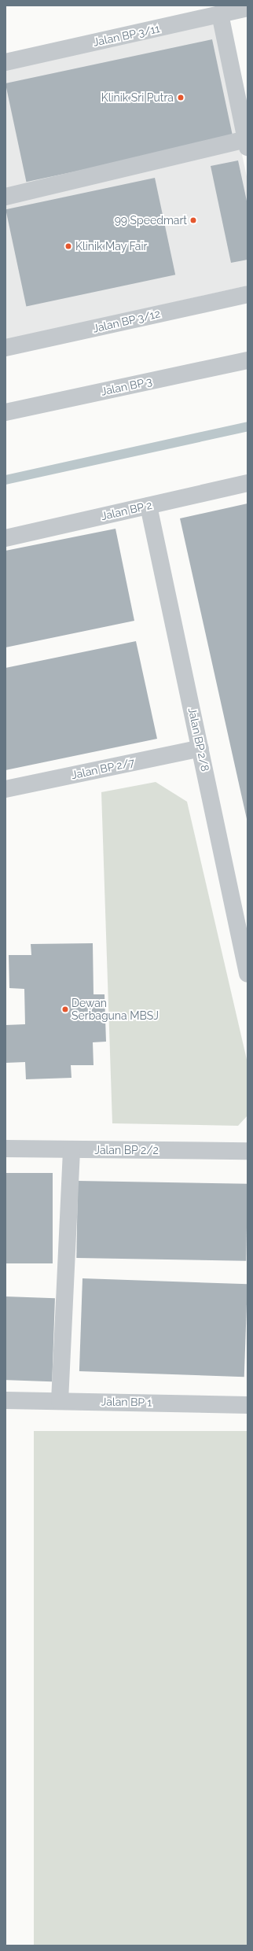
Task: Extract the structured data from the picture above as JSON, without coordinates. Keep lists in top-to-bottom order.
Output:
{
  "streets": {
    "street": [
      "Jalan BP 3/11",
      "Jalan BP 3/12",
      "Jalan BP 3",
      "Jalan BP 2",
      "Jalan BP 2/8",
      "Jalan BP 2/7",
      "Jalan BP 2/2",
      "Jalan BP 1"
    ]
  },
  "crossings": [
    ["Jalan BP 2", "Jalan BP 2/8"],
    ["Jalan BP 2/8", "Jalan BP 2/7"]
  ],
  "places": [
    "Klinik Sri Putra",
    "99 Speedmart",
    "Klinik May Fair",
    "Dewan Serbaguna MBSJ"
  ]
}
